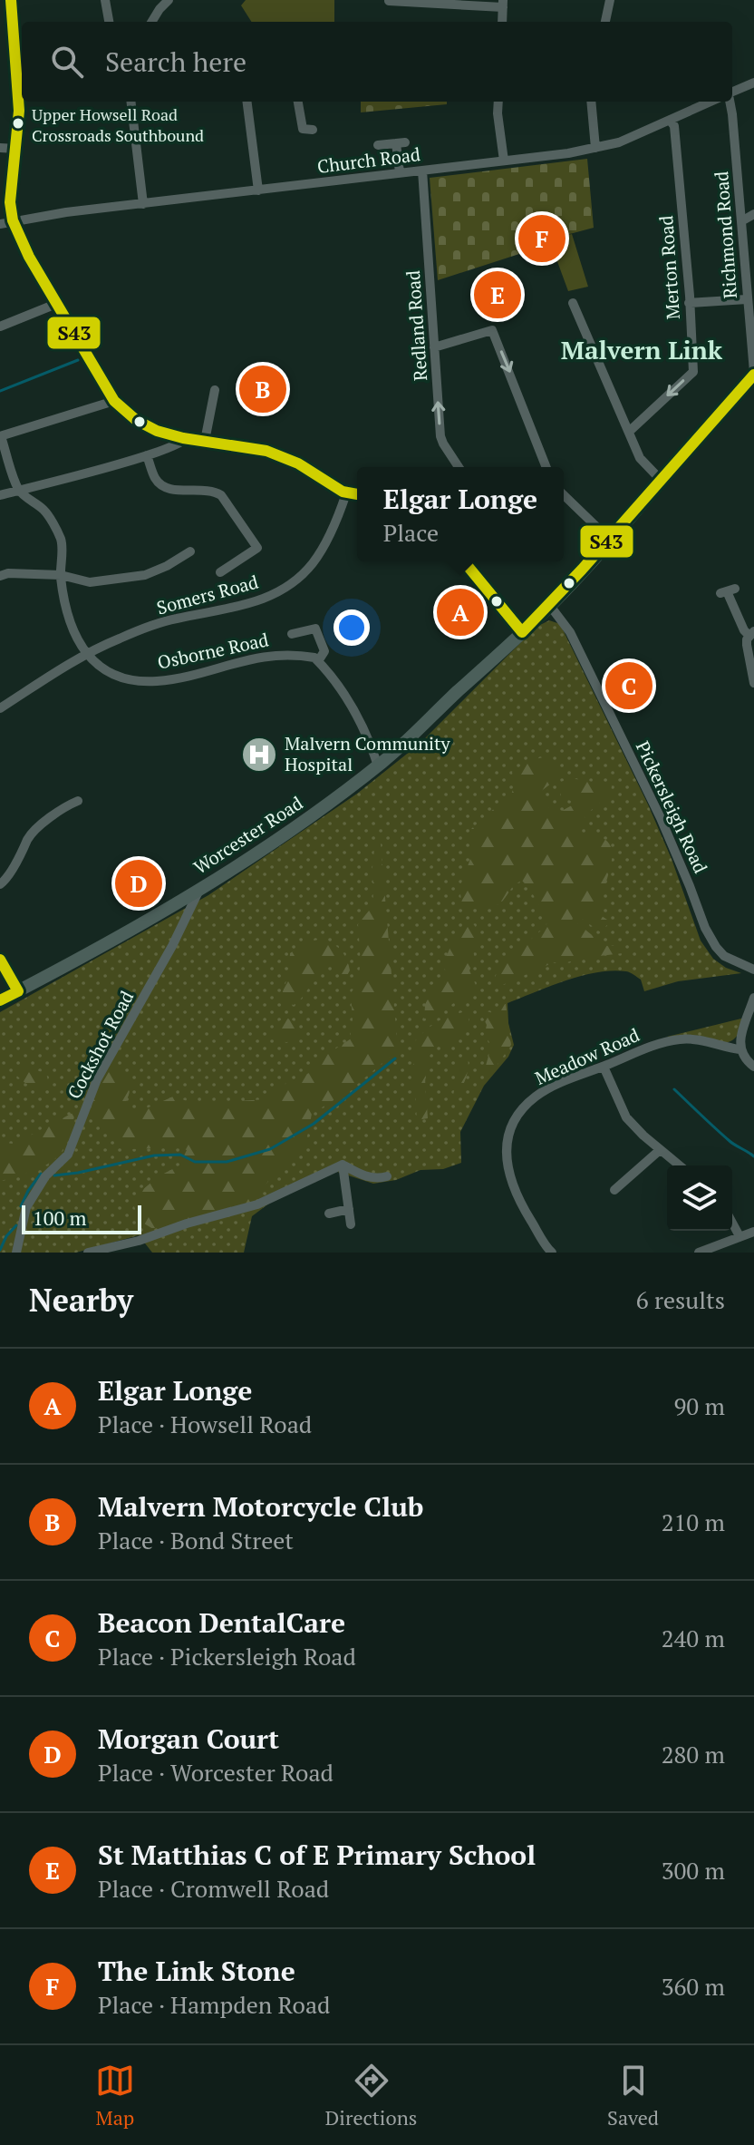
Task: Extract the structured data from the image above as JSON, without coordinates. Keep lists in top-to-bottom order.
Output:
{
  "streets": {
    "highway": ["Worcester Road"],
    "street": [
      "Church Road",
      "Richmond Road",
      "Merton Road",
      "Redland Road",
      "Somers Road",
      "Osborne Road",
      "Pickersleigh Road",
      "Cockshot Road",
      "Meadow Road"
    ]
  },
  "crossings": [
    ["Church Road", "Merton Road"],
    ["Church Road", "Redland Road"],
    ["Richmond Road", "Worcester Road"],
    ["Somers Road", "Osborne Road"],
    ["Pickersleigh Road", "Worcester Road"],
    ["Worcester Road", "Cockshot Road"]
  ],
  "one_way": ["Merton Road", "Redland Road"],
  "districts": ["Malvern Link"],
  "places": {
    "other": ["Upper Howsell Road Crossroads Southbound"],
    "hospital": ["Malvern Community Hospital"]
  },
  "lines": ["transit line S43"],
  "scale_bar": "100 m",
  "page": {
    "search": "Search here",
    "pins": [
      "F",
      "E",
      "B",
      "A",
      "C",
      "D"
    ],
    "popup": ["Elgar Longe", "Place"],
    "scale": "100 m",
    "heading": ["Nearby", "6 results"],
    "list": [
      {
        "mark": "A",
        "name": "Elgar Longe",
        "note": "Place · Howsell Road",
        "value": "90 m"
      },
      {
        "mark": "B",
        "name": "Malvern Motorcycle Club",
        "note": "Place · Bond Street",
        "value": "210 m"
      },
      {
        "mark": "C",
        "name": "Beacon DentalCare",
        "note": "Place · Pickersleigh Road",
        "value": "240 m"
      },
      {
        "mark": "D",
        "name": "Morgan Court",
        "note": "Place · Worcester Road",
        "value": "280 m"
      },
      {
        "mark": "E",
        "name": "St Matthias C of E Primary School",
        "note": "Place · Cromwell Road",
        "value": "300 m"
      },
      {
        "mark": "F",
        "name": "The Link Stone",
        "note": "Place · Hampden Road",
        "value": "360 m"
      }
    ],
    "nav": ["Map", "Directions", "Saved"]
  }
}
